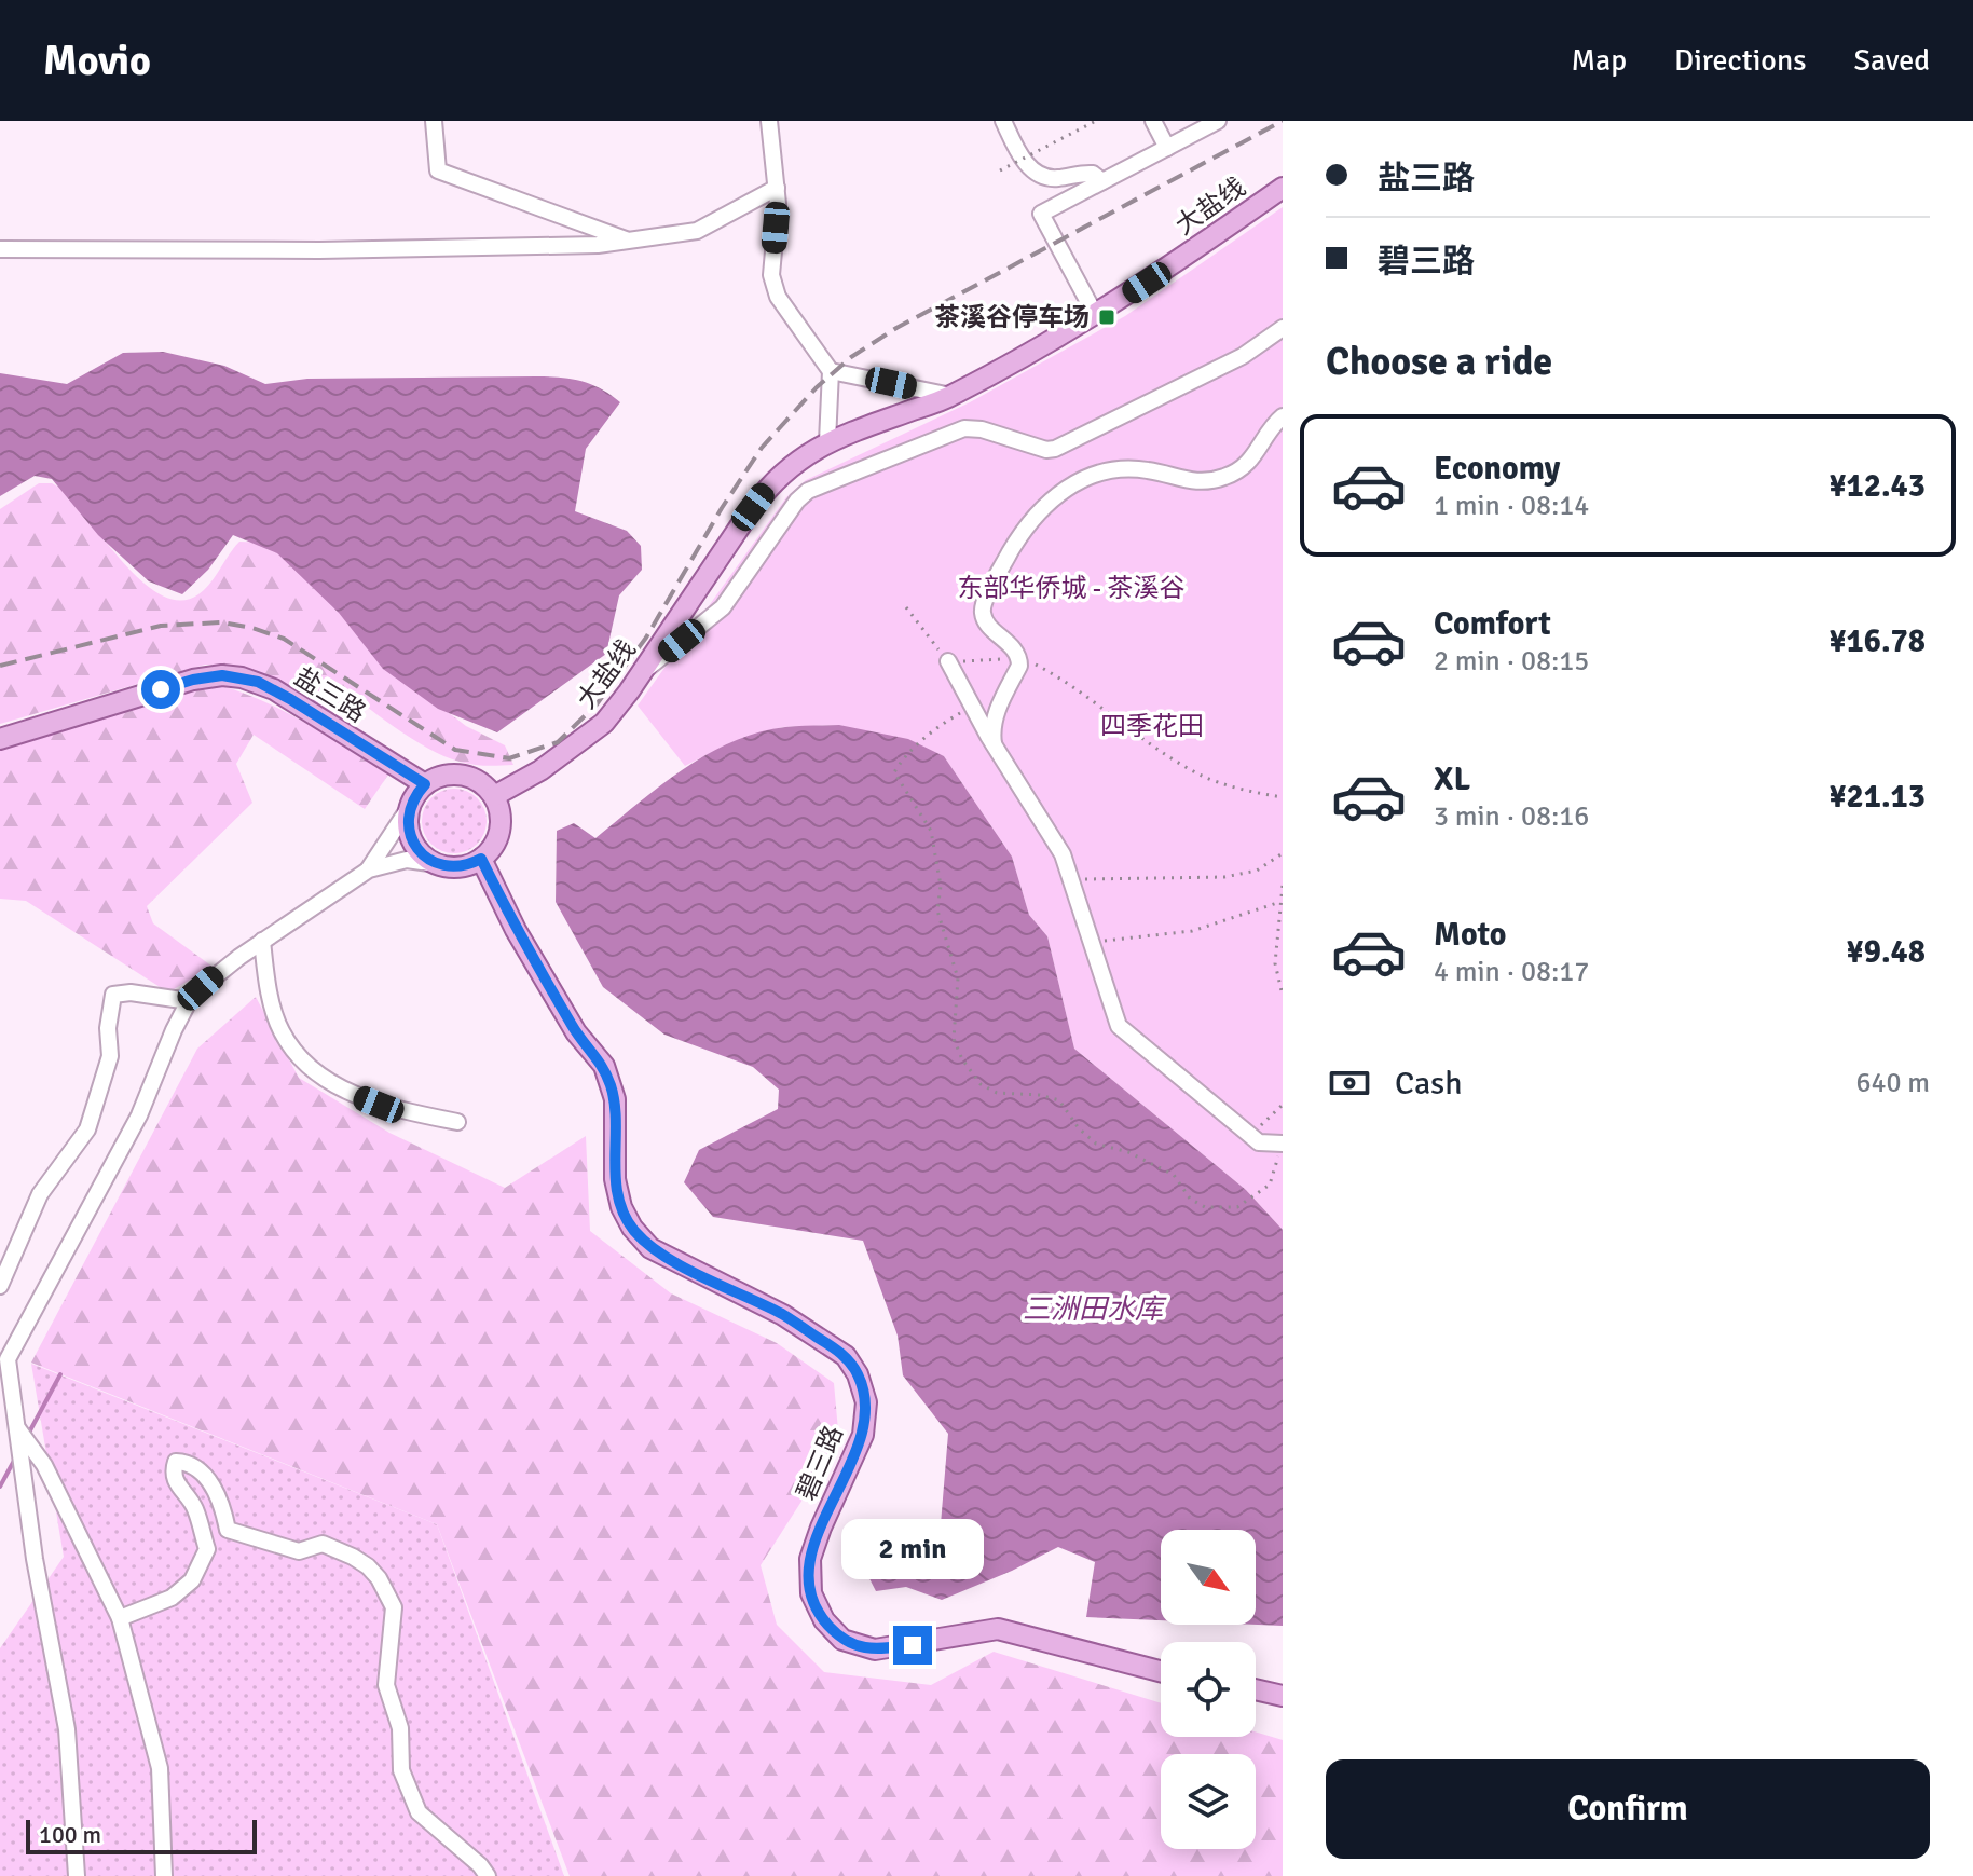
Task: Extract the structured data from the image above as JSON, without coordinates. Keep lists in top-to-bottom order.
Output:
{
  "streets": {
    "main road": ["大盐线", "盐三路", "碧三路"]
  },
  "crossings": [
    ["大盐线", "盐三路"],
    ["大盐线", "碧三路"],
    ["盐三路", "碧三路"]
  ],
  "water": ["三洲田水库"],
  "parks": ["东部华侨城 - 茶溪谷", "四季花田"],
  "places": {
    "transit": ["茶溪谷停车场"]
  },
  "scale_bar": "100 m",
  "north": "bottom right",
  "page": {
    "header": "Movio",
    "nav": ["Map", "Directions", "Saved"],
    "banner": ["盐三路", "碧三路"],
    "heading": "Choose a ride",
    "list": [
      {
        "name": "Economy",
        "note": "1 min · 08:14",
        "value": "¥12.43"
      },
      {
        "name": "Comfort",
        "note": "2 min · 08:15",
        "value": "¥16.78"
      },
      {
        "name": "XL",
        "note": "3 min · 08:16",
        "value": "¥21.13"
      },
      {
        "name": "Moto",
        "note": "4 min · 08:17",
        "value": "¥9.48"
      }
    ],
    "pay": ["Cash", "640 m"],
    "bubble": "2 min",
    "buttons": "Confirm",
    "scale": "100 m"
  }
}
